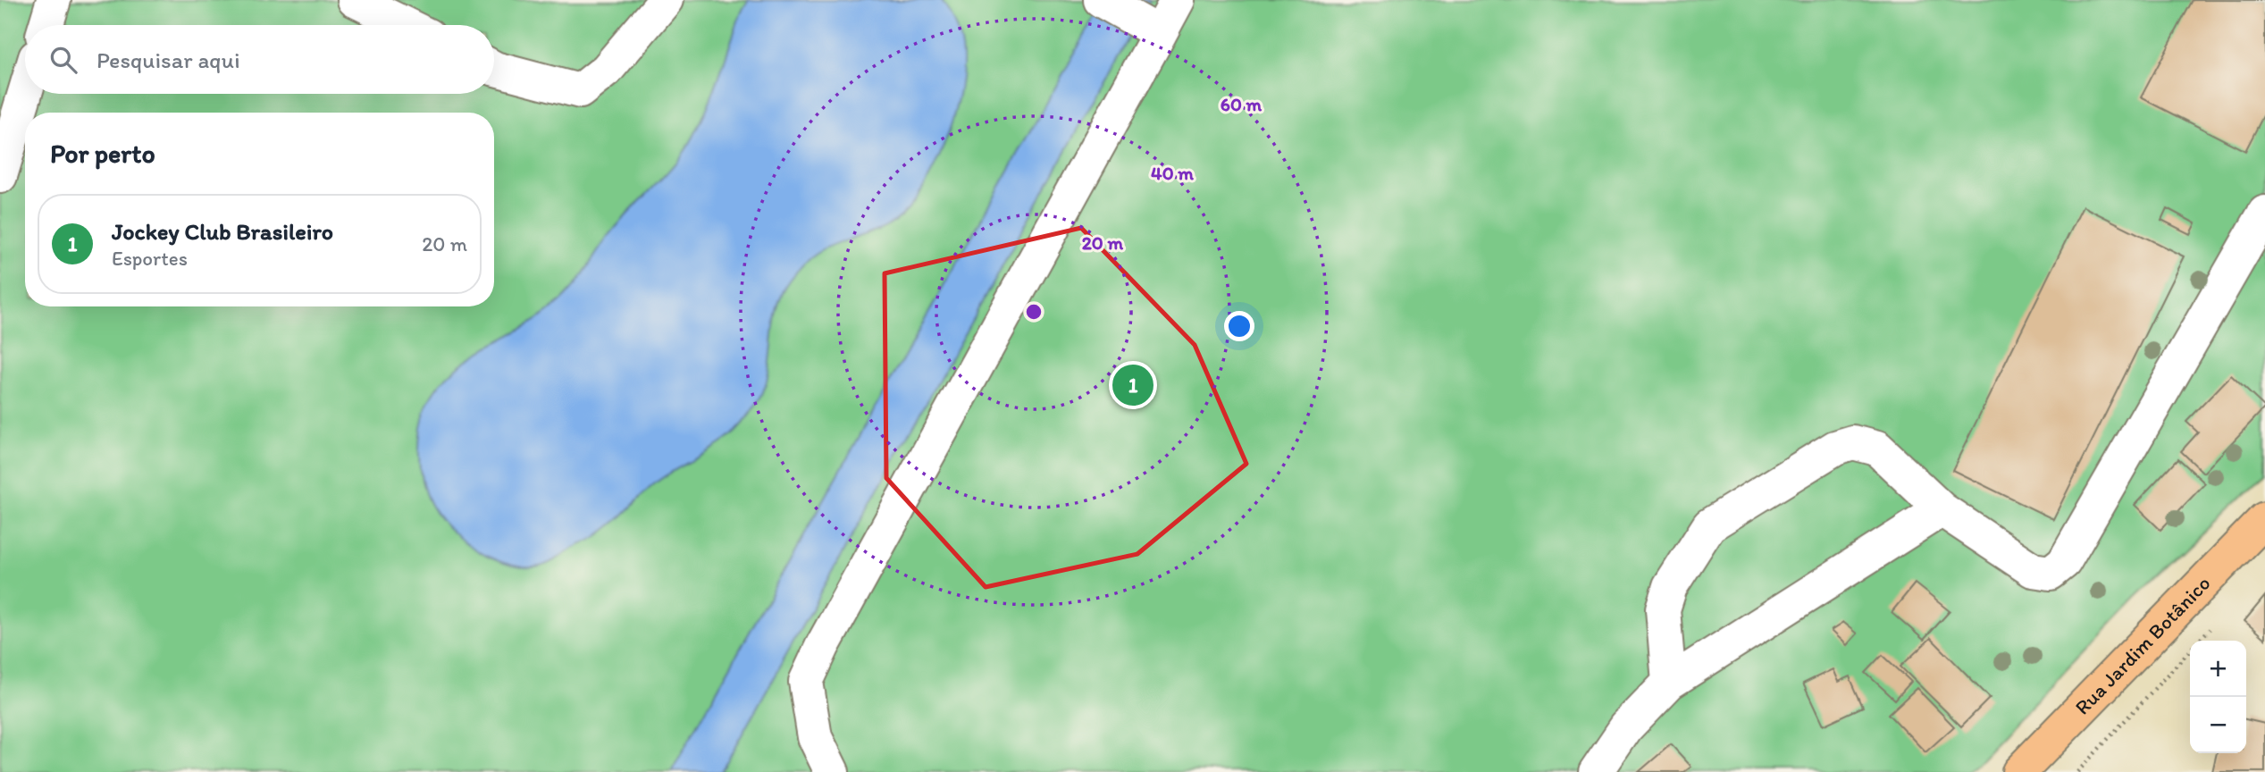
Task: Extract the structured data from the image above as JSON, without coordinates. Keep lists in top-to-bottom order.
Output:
{
  "streets": {
    "main road": ["Rua Jardim Botânico"]
  },
  "page": {
    "search": "Pesquisar aqui",
    "heading": "Por perto",
    "list": [
      {
        "mark": "1",
        "name": "Jockey Club Brasileiro",
        "note": "Esportes",
        "value": "20 m"
      }
    ],
    "pins": "1",
    "map_buttons": ["+", "−"]
  },
  "rings": ["60 m", "40 m", "20 m"]
}
